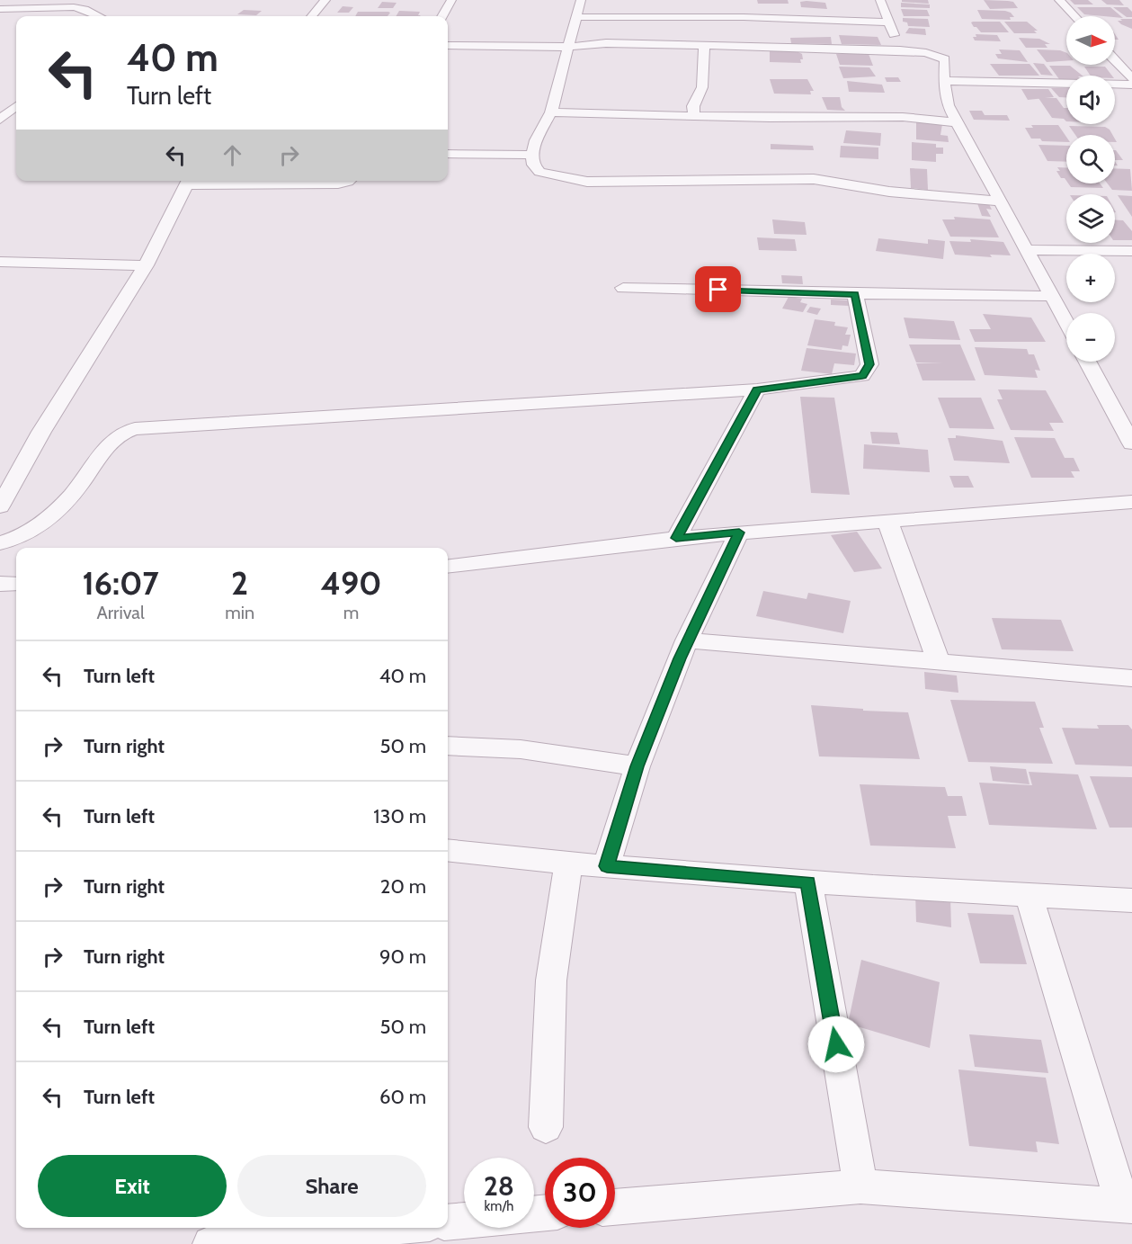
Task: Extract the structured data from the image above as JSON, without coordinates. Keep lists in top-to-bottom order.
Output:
{
  "north": "right",
  "page": {
    "map_buttons": ["+", "−"],
    "turn": ["40 m", "Turn left"],
    "eta": [
      "16:07",
      "Arrival",
      "2",
      "min",
      "490",
      "m"
    ],
    "list": [
      {
        "name": "Turn left",
        "value": "40 m"
      },
      {
        "name": "Turn right",
        "value": "50 m"
      },
      {
        "name": "Turn left",
        "value": "130 m"
      },
      {
        "name": "Turn right",
        "value": "20 m"
      },
      {
        "name": "Turn right",
        "value": "90 m"
      },
      {
        "name": "Turn left",
        "value": "50 m"
      },
      {
        "name": "Turn left",
        "value": "60 m"
      }
    ],
    "buttons": ["Exit", "Share"],
    "speed": "28 km/h",
    "limit": "30"
  }
}
